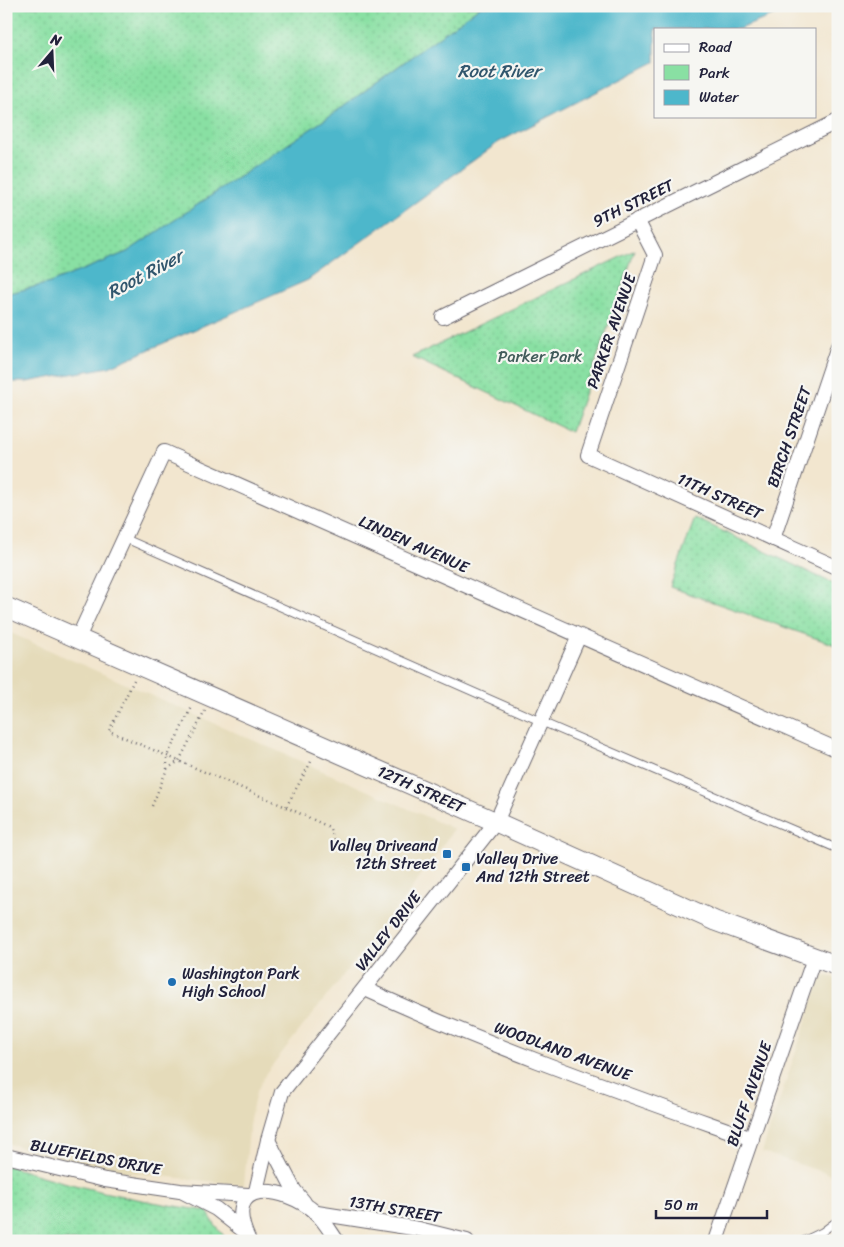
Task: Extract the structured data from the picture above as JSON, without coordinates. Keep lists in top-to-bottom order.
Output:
{
  "streets": {
    "street": [
      "9TH STREET",
      "PARKER AVENUE",
      "BIRCH STREET",
      "11TH STREET",
      "LINDEN AVENUE",
      "12TH STREET",
      "VALLEY DRIVE",
      "WOODLAND AVENUE",
      "BLUFF AVENUE",
      "BLUEFIELDS DRIVE",
      "13TH STREET"
    ]
  },
  "crossings": [
    ["9TH STREET", "PARKER AVENUE"],
    ["PARKER AVENUE", "11TH STREET"],
    ["BIRCH STREET", "11TH STREET"],
    ["LINDEN AVENUE", "12TH STREET"],
    ["LINDEN AVENUE", "VALLEY DRIVE"],
    ["12TH STREET", "VALLEY DRIVE"],
    ["12TH STREET", "BLUFF AVENUE"],
    ["VALLEY DRIVE", "WOODLAND AVENUE"],
    ["VALLEY DRIVE", "BLUEFIELDS DRIVE"],
    ["WOODLAND AVENUE", "BLUFF AVENUE"],
    ["BLUEFIELDS DRIVE", "13TH STREET"]
  ],
  "water": ["Root River"],
  "parks": ["Parker Park"],
  "places": {
    "transit": ["Valley Driveand 12th Street", "Valley Drive And 12th Street"],
    "other": ["Washington Park High School"]
  },
  "legend": ["Road", "Park", "Water"],
  "scale_bar": "50 m",
  "north": "top"
}
